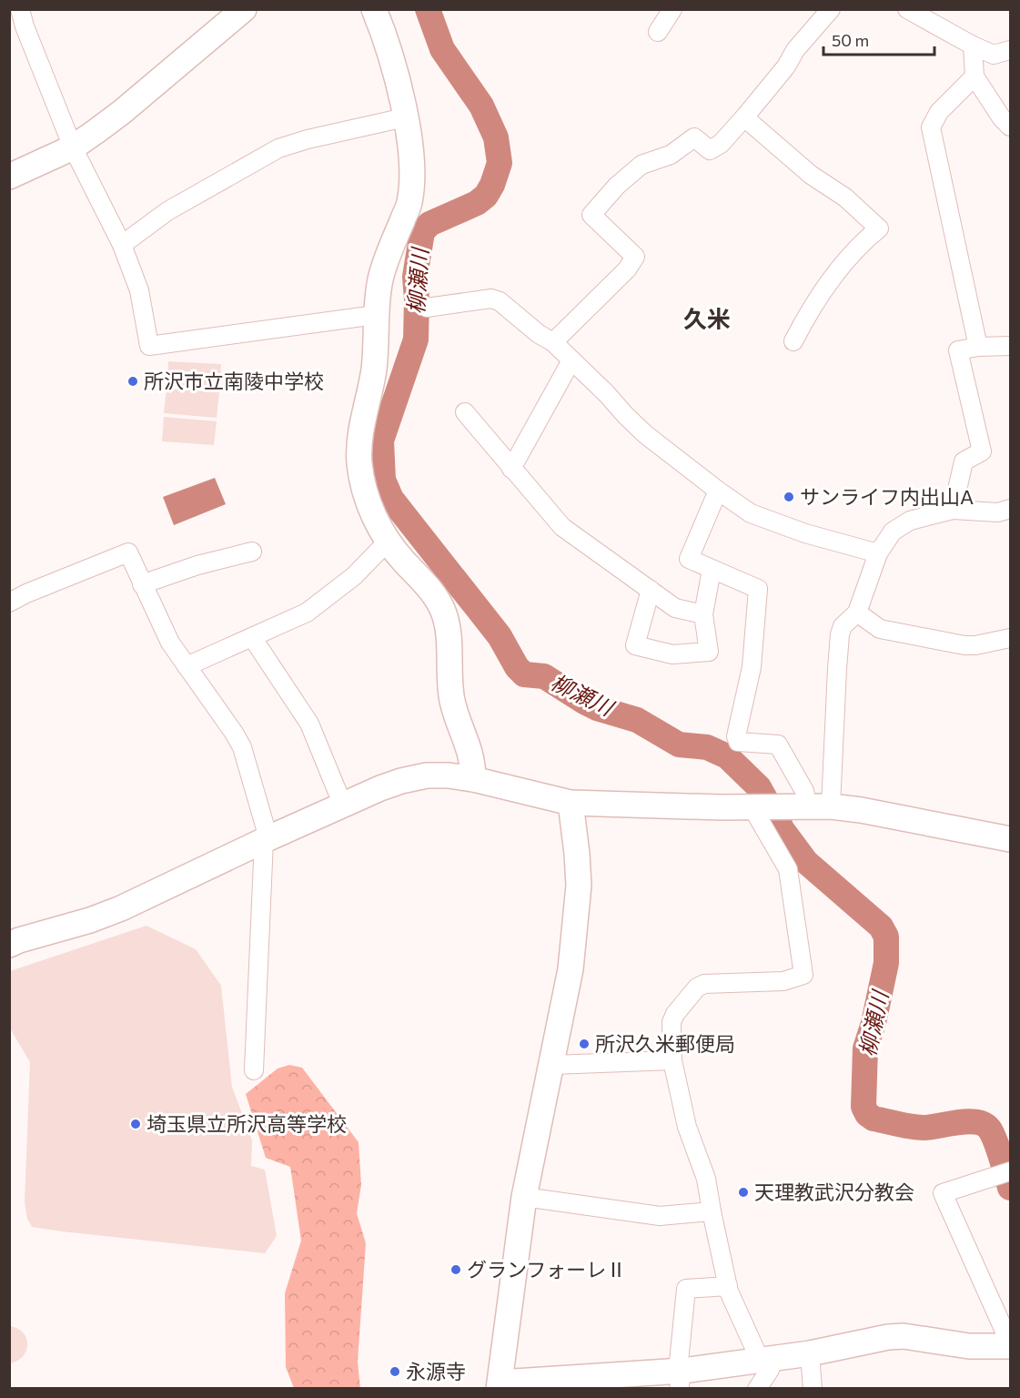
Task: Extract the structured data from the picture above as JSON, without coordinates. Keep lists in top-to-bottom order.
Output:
{
  "districts": ["久米"],
  "water": ["柳瀬川"],
  "places": [
    "所沢市立南陵中学校",
    "サンライフ内出山A",
    "所沢久米郵便局",
    "埼玉県立所沢高等学校",
    "天理教武沢分教会",
    "グランフォーレⅡ",
    "永源寺"
  ],
  "scale_bar": "50 m"
}
